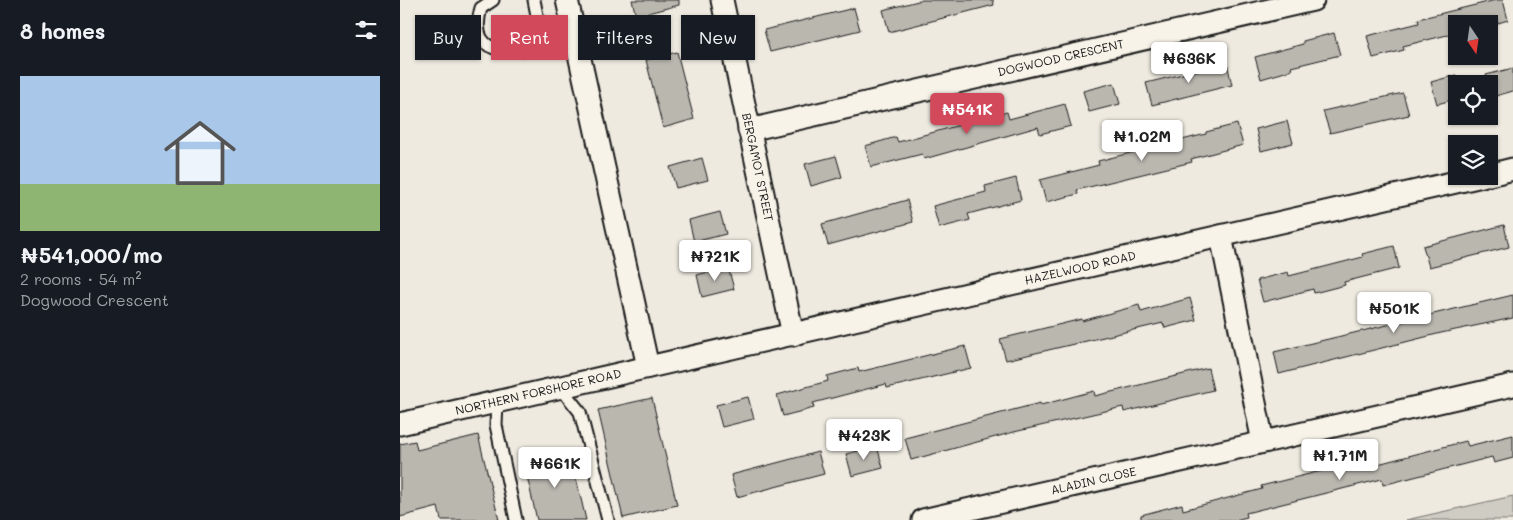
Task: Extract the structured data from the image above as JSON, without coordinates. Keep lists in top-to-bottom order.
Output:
{
  "streets": {
    "street": [
      "DOGWOOD CRESCENT",
      "BERGAMOT STREET",
      "HAZELWOOD ROAD",
      "NORTHERN FORSHORE ROAD",
      "ALADIN CLOSE"
    ]
  },
  "crossings": [
    ["DOGWOOD CRESCENT", "BERGAMOT STREET"],
    ["BERGAMOT STREET", "HAZELWOOD ROAD"],
    ["HAZELWOOD ROAD", "NORTHERN FORSHORE ROAD"]
  ],
  "north": "bottom",
  "page": {
    "heading": "8 homes",
    "chip": [
      "Buy",
      "Rent",
      "Filters",
      "New"
    ],
    "price": [
      "₦636K",
      "₦541K",
      "₦1.02M",
      "₦721K",
      "₦501K",
      "₦423K",
      "₦1.71M",
      "₦661K"
    ],
    "list": [
      {
        "name": "₦541,000/mo",
        "note": "2 rooms · 54 m² · Dogwood Crescent"
      }
    ]
  }
}
